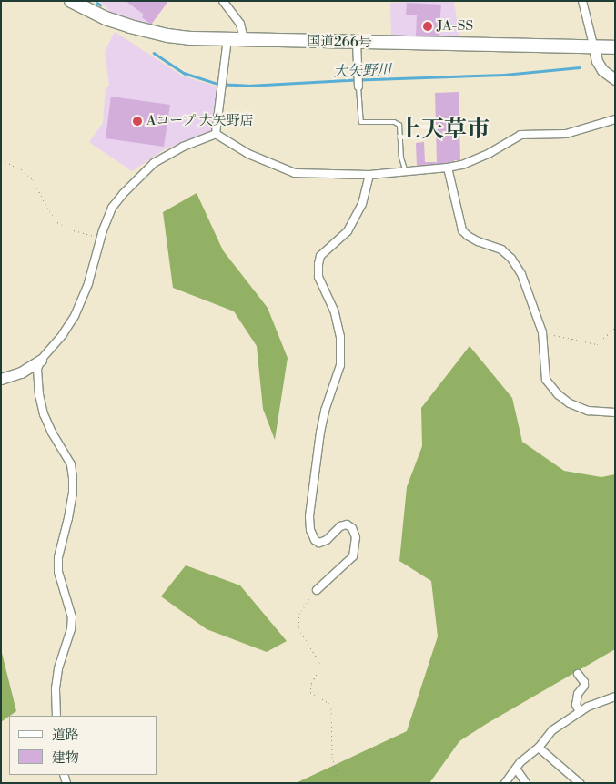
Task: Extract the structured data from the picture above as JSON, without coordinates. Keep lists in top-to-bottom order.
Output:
{
  "streets": {
    "highway": ["国道266号"]
  },
  "districts": ["上天草市"],
  "water": ["大矢野川"],
  "places": ["JA-SS", "Aコープ 大矢野店"],
  "legend": ["道路", "建物"]
}
